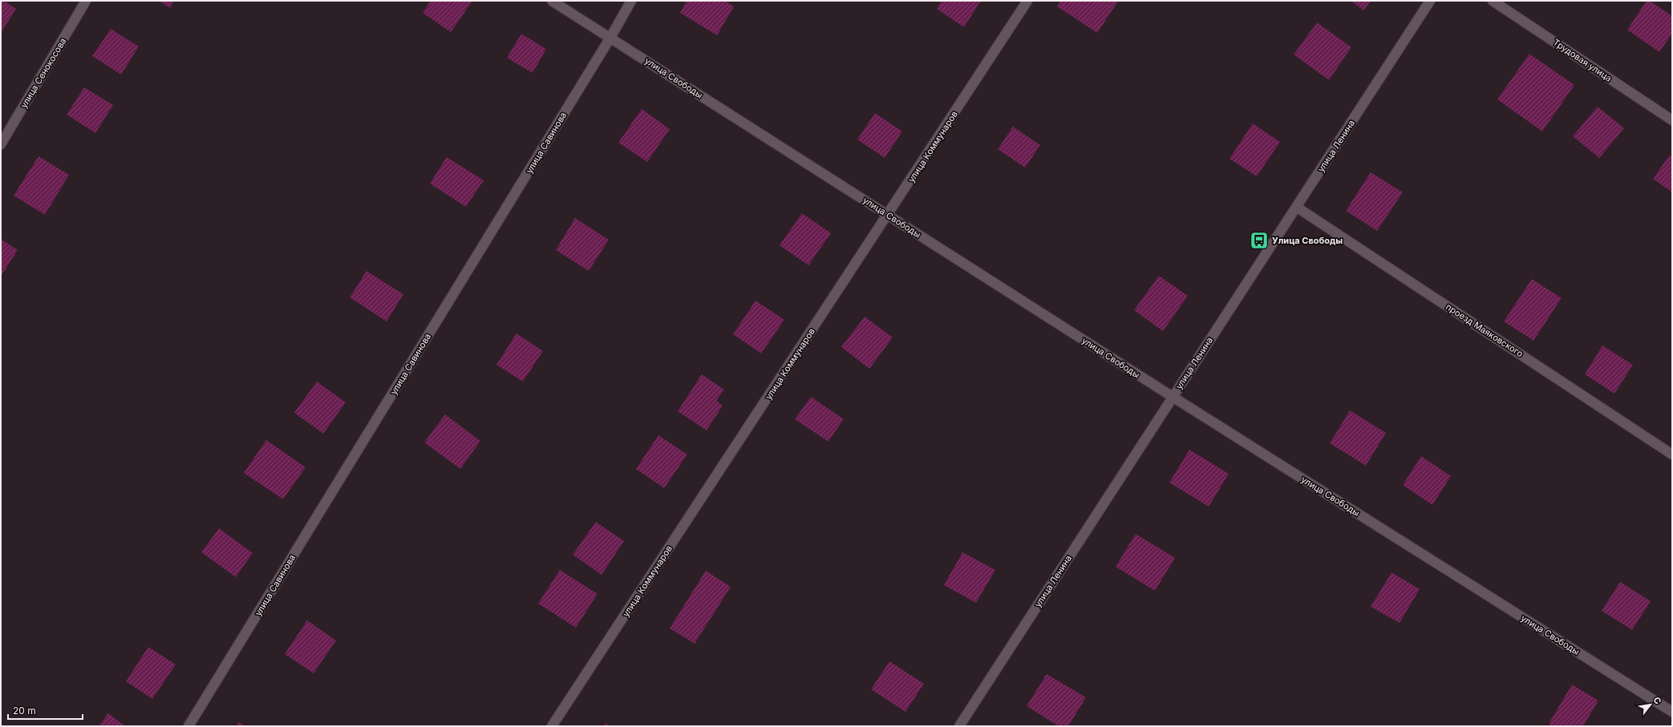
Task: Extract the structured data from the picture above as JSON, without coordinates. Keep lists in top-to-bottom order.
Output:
{
  "streets": {
    "street": [
      "Трудовая улица",
      "улица Сенокосова",
      "улица Свободы",
      "улица Савинова",
      "улица Ленина",
      "улица Коммунаров",
      "проезд Маяковского"
    ]
  },
  "crossings": [
    ["улица Свободы", "улица Савинова"],
    ["улица Свободы", "улица Ленина"],
    ["улица Свободы", "улица Коммунаров"],
    ["улица Ленина", "проезд Маяковского"]
  ],
  "places": {
    "bus stop": ["Улица Свободы"]
  },
  "scale_bar": "20 m",
  "north": "top right"
}
